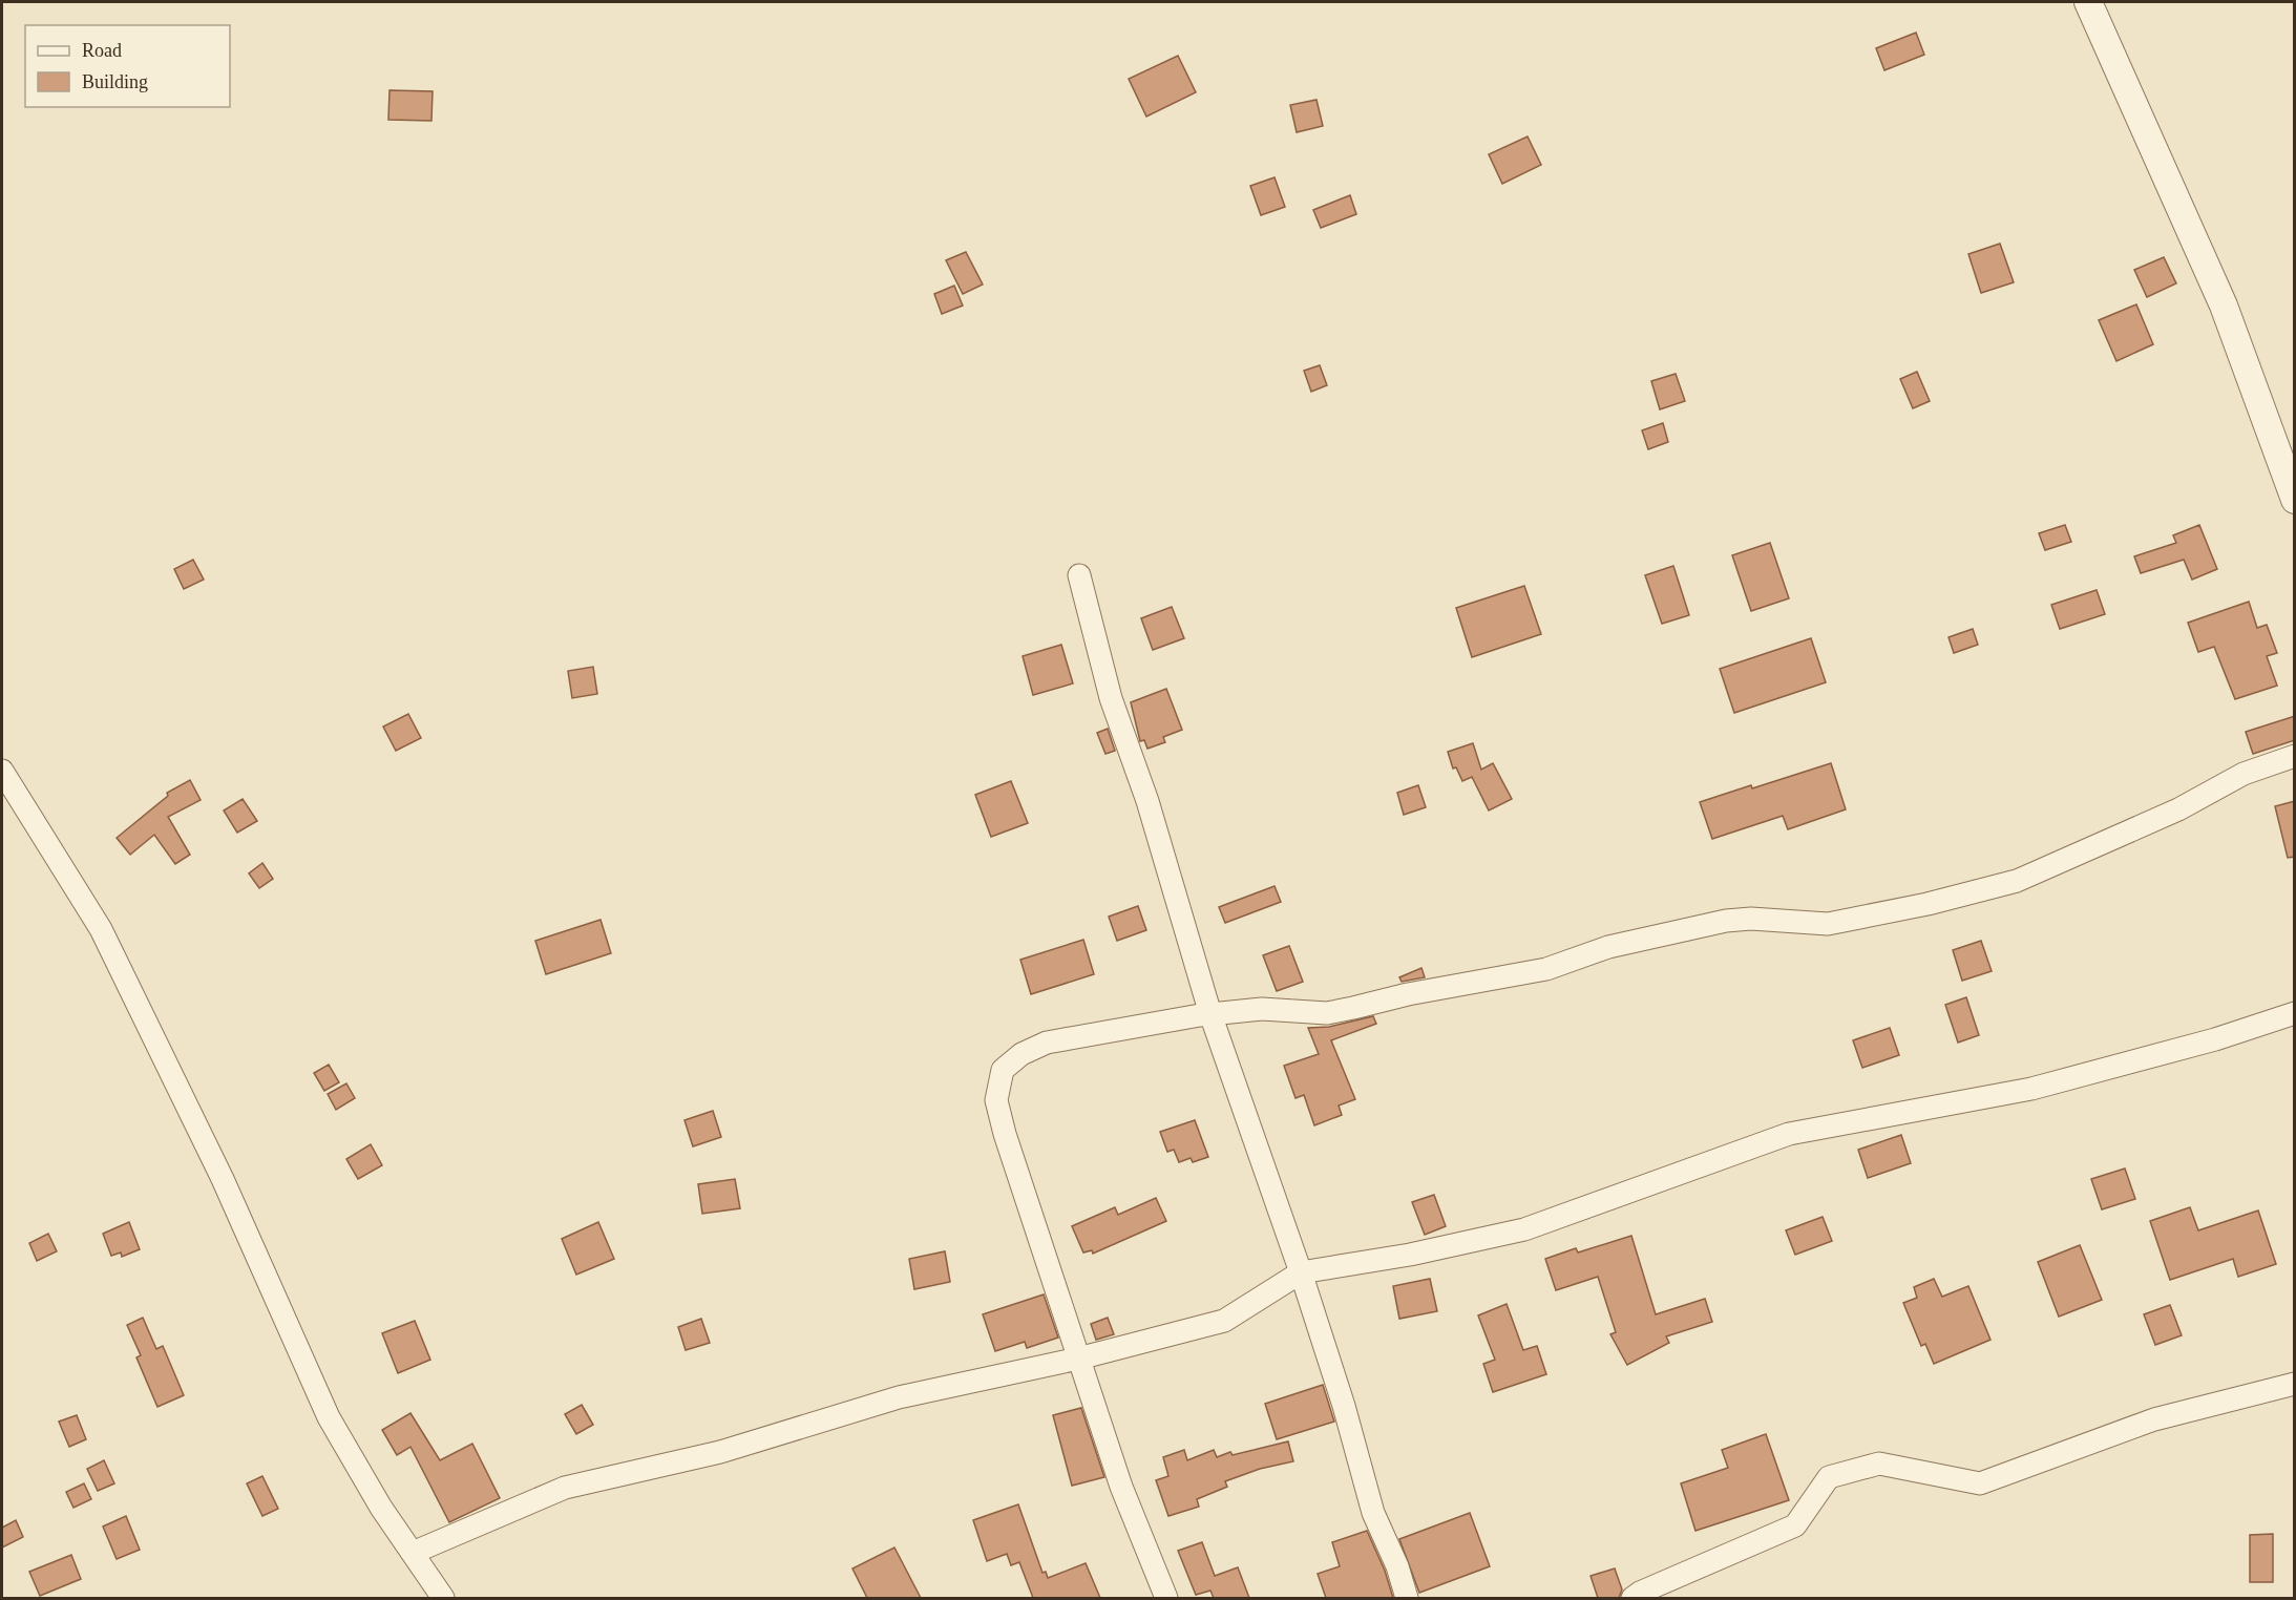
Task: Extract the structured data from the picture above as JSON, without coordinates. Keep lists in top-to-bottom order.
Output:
{
  "legend": ["Road", "Building"]
}
